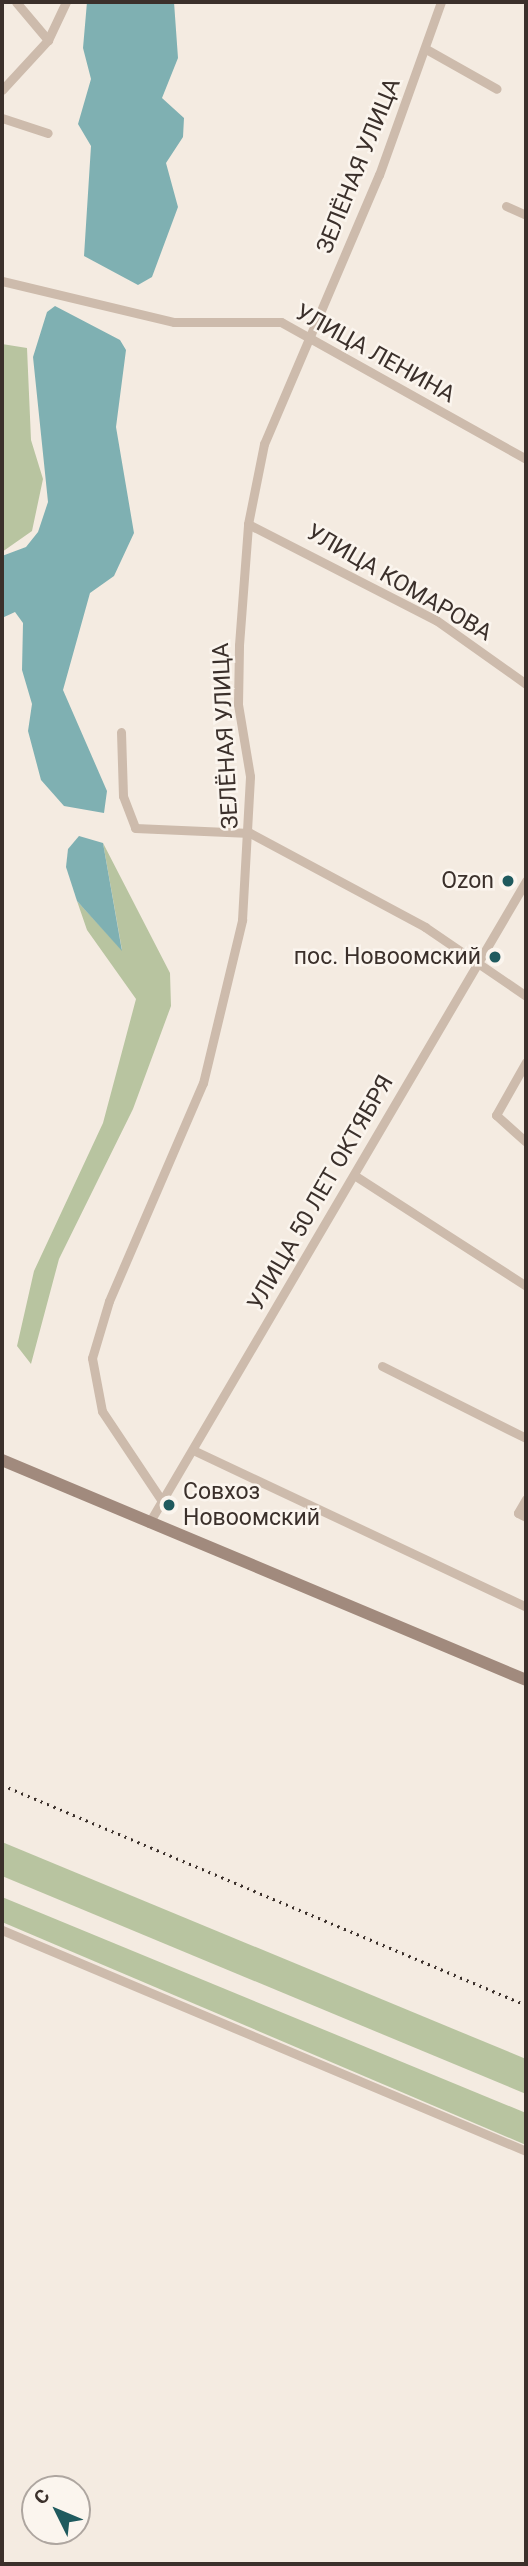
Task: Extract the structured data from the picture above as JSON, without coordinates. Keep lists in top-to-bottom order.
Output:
{
  "streets": {
    "street": [
      "ЗЕЛЁНАЯ УЛИЦА",
      "УЛИЦА ЛЕНИНА",
      "УЛИЦА КОМАРОВА",
      "УЛИЦА 50 ЛЕТ ОКТЯБРЯ"
    ]
  },
  "crossings": [
    ["ЗЕЛЁНАЯ УЛИЦА", "УЛИЦА ЛЕНИНА"],
    ["ЗЕЛЁНАЯ УЛИЦА", "УЛИЦА КОМАРОВА"],
    ["ЗЕЛЁНАЯ УЛИЦА", "УЛИЦА 50 ЛЕТ ОКТЯБРЯ"]
  ],
  "places": ["Ozon", "пос. Новоомский", "Совхоз Новоомский"],
  "north": "top left"
}
